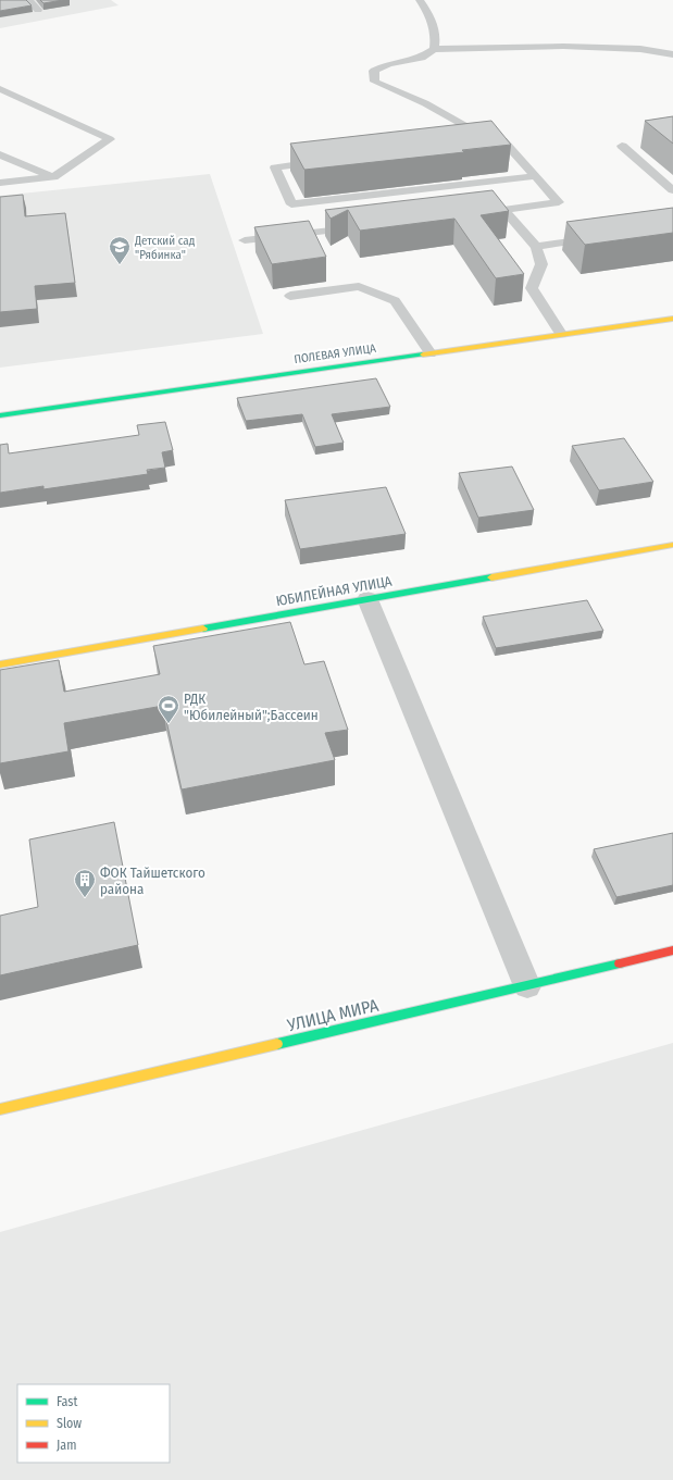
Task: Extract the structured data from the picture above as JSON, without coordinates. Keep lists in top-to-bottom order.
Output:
{
  "streets": {
    "street": ["ПОЛЕВАЯ УЛИЦА", "ЮБИЛЕЙНАЯ УЛИЦА", "УЛИЦА МИРА"]
  },
  "places": {
    "school or university": ["Детский сад \"Рябинка\""],
    "sports": ["РДК \"Юбилейный\";Бассеин"],
    "building": ["ФОК Тайшетского района"]
  },
  "legend": ["Fast", "Slow", "Jam"]
}
